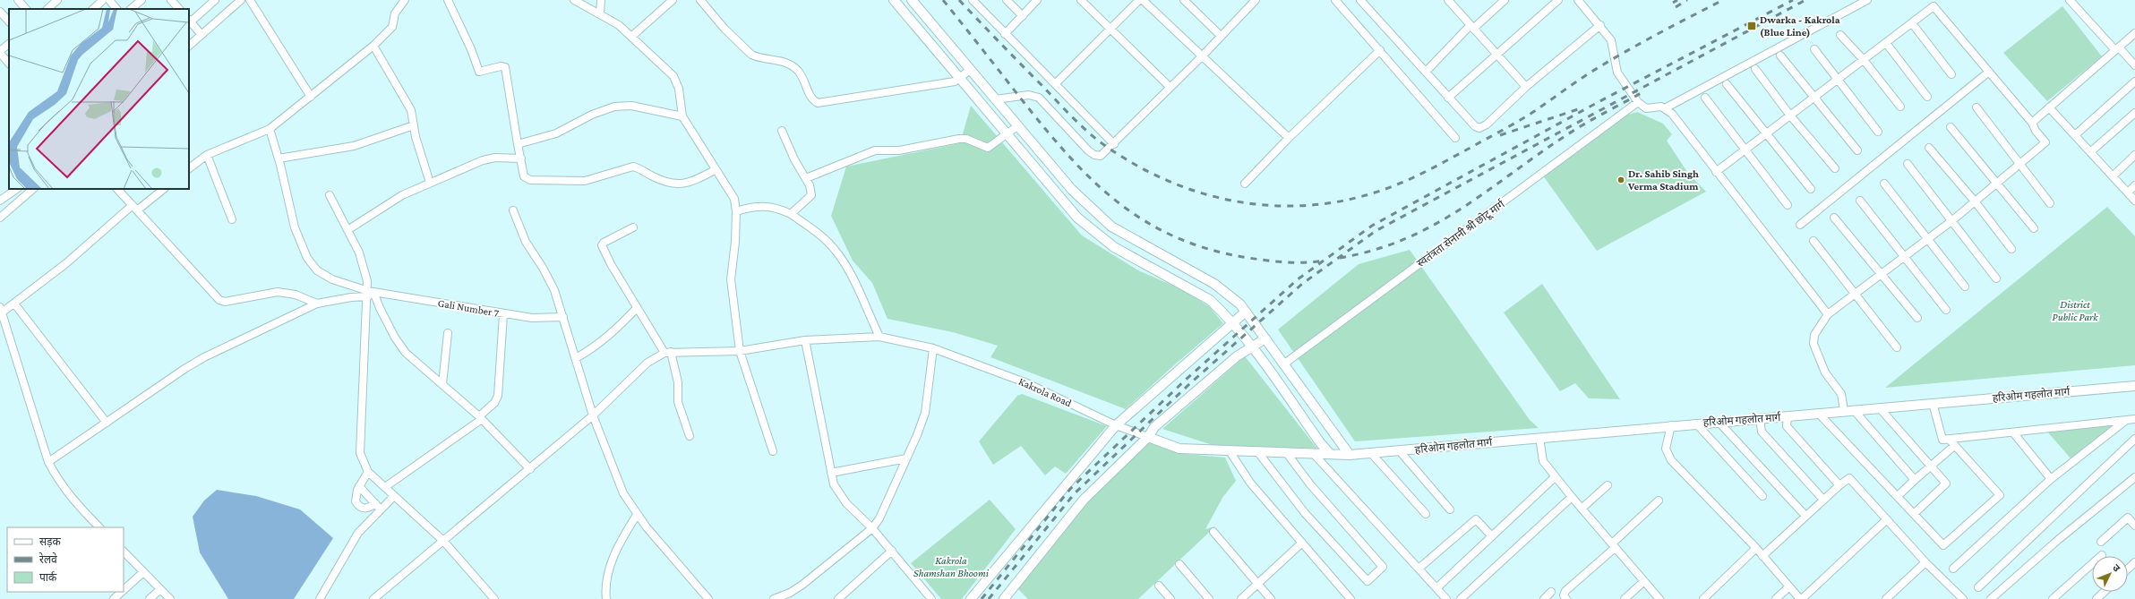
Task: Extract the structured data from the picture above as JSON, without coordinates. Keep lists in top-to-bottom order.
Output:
{
  "streets": {
    "street": [
      "स्वतंत्रता सेनानी श्री छोटू मार्ग",
      "Gali Number 7",
      "Kakrola Road",
      "हरिओम गहलोत मार्ग"
    ]
  },
  "crossings": [
    ["Kakrola Road", "हरिओम गहलोत मार्ग"]
  ],
  "parks": ["District Public Park", "Kakrola Shamshan Bhoomi"],
  "places": {
    "transit": ["Dwarka - Kakrola (Blue Line)"],
    "other": ["Dr. Sahib Singh Verma Stadium"]
  },
  "legend": ["सड़क", "रेलवे", "पार्क"],
  "north": "top right"
}
